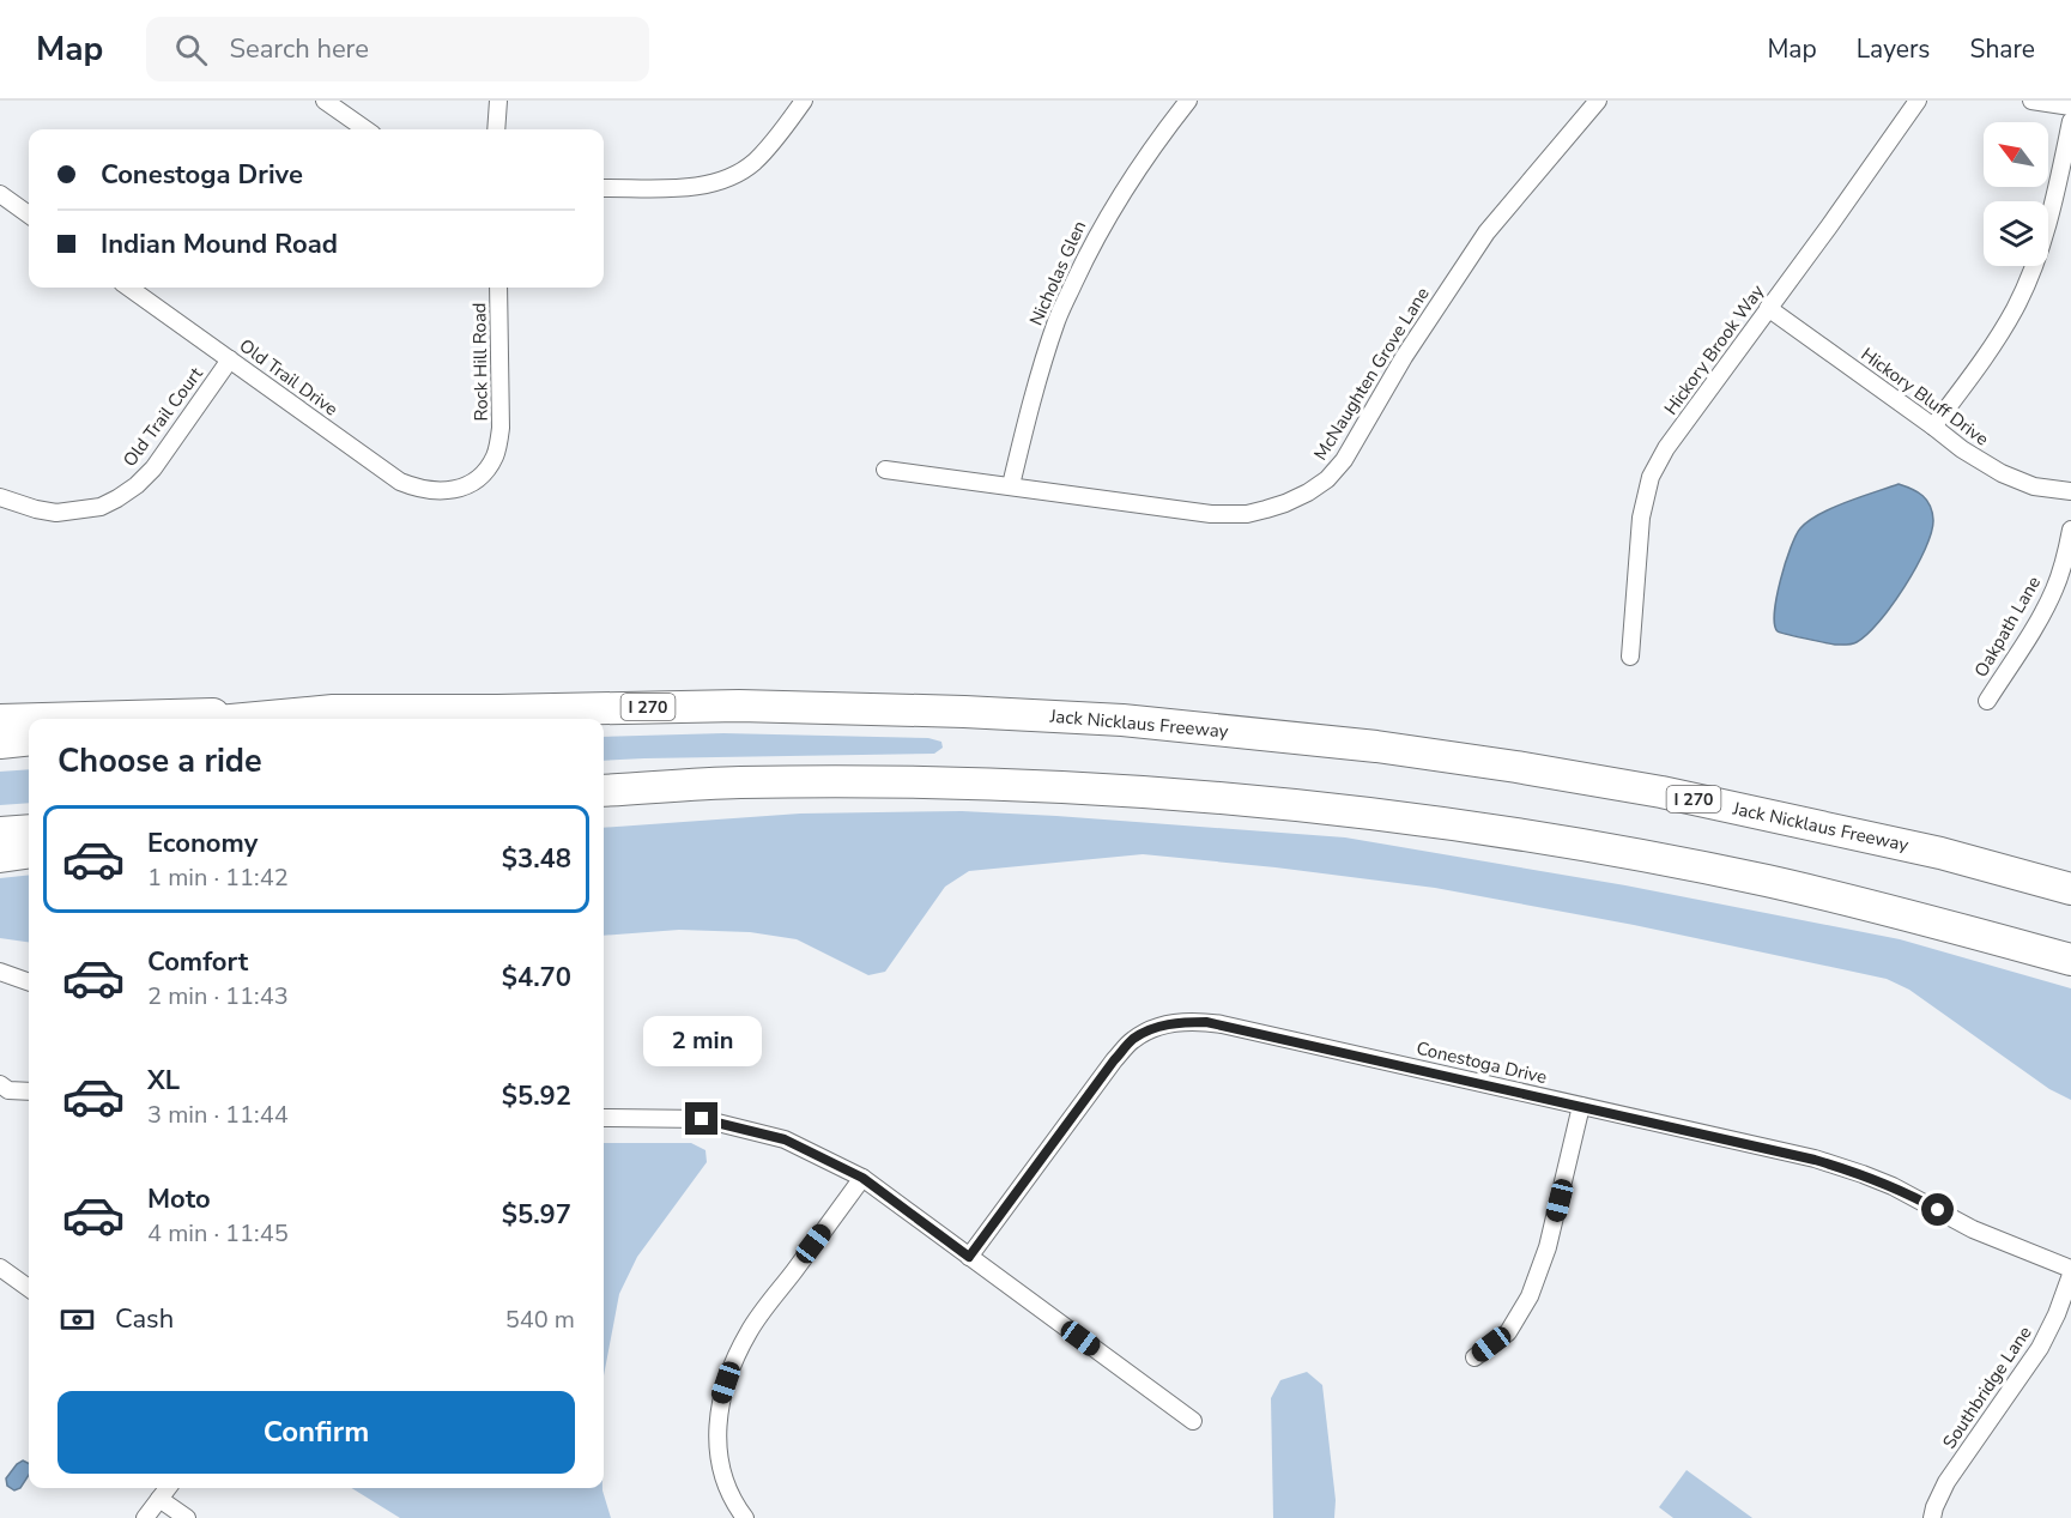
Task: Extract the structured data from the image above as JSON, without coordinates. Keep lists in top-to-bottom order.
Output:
{
  "streets": {
    "highway": ["I 270", "Jack Nicklaus Freeway"],
    "street": [
      "Nicholas Glen",
      "Hickory Brook Way",
      "Rock Hill Road",
      "McNaughten Grove Lane",
      "Old Trail Drive",
      "Hickory Bluff Drive",
      "Old Trail Court",
      "Oakpath Lane",
      "Conestoga Drive",
      "Southbridge Lane"
    ]
  },
  "crossings": [
    ["Nicholas Glen", "McNaughten Grove Lane"],
    ["Hickory Brook Way", "Hickory Bluff Drive"],
    ["Rock Hill Road", "Old Trail Drive"],
    ["Old Trail Drive", "Old Trail Court"]
  ],
  "north": "top left",
  "page": {
    "header": "Map",
    "search": "Search here",
    "nav": ["Map", "Layers", "Share"],
    "banner": ["Conestoga Drive", "Indian Mound Road"],
    "heading": "Choose a ride",
    "list": [
      {
        "name": "Economy",
        "note": "1 min · 11:42",
        "value": "$3.48"
      },
      {
        "name": "Comfort",
        "note": "2 min · 11:43",
        "value": "$4.70"
      },
      {
        "name": "XL",
        "note": "3 min · 11:44",
        "value": "$5.92"
      },
      {
        "name": "Moto",
        "note": "4 min · 11:45",
        "value": "$5.97"
      }
    ],
    "bubble": "2 min",
    "pay": ["Cash", "540 m"],
    "buttons": "Confirm"
  }
}
